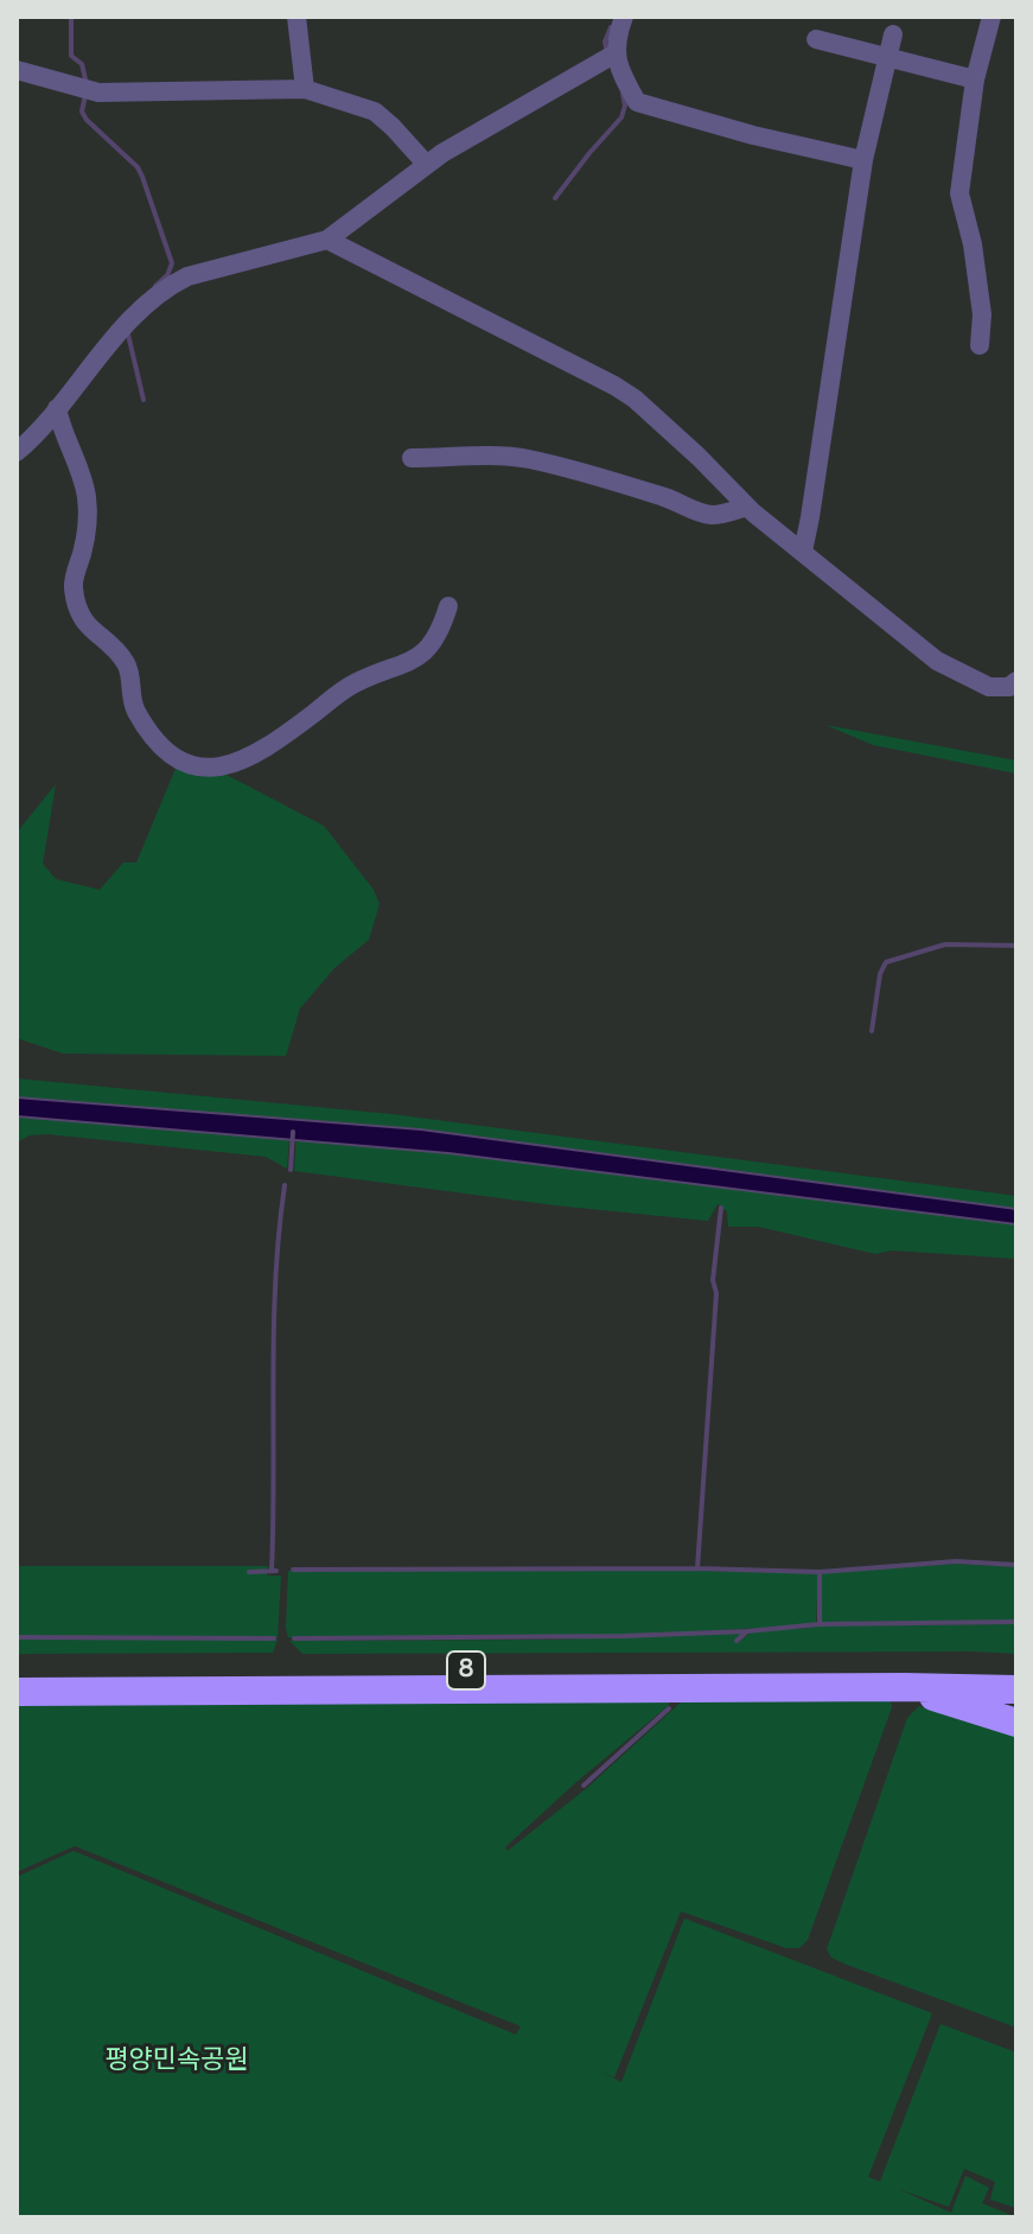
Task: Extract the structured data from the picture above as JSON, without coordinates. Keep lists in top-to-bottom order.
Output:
{
  "streets": {
    "highway": ["8"]
  },
  "parks": ["평양민속공원"]
}
